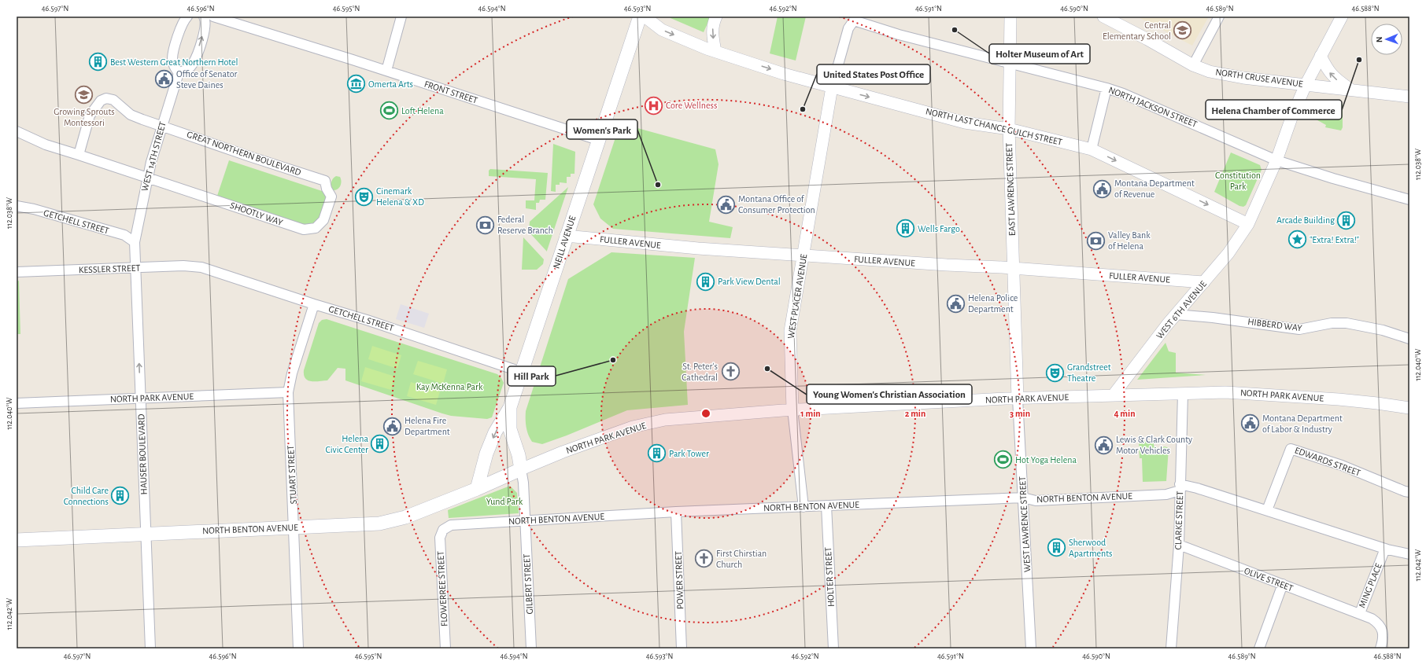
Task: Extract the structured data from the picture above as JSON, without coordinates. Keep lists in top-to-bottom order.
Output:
{
  "streets": {
    "main road": ["NEILL AVENUE", "NORTH PARK AVENUE", "NORTH BENTON AVENUE"],
    "street": [
      "NORTH CRUSE AVENUE",
      "FRONT STREET",
      "NORTH JACKSON STREET",
      "NORTH LAST CHANCE GULCH STREET",
      "GREAT NORTHERN BOULEVARD",
      "WEST 14TH STREET",
      "EAST LAWRENCE STREET",
      "SHOOTLY WAY",
      "GETCHELL STREET",
      "FULLER AVENUE",
      "KESSLER STREET",
      "WEST PLACER AVENUE",
      "WEST 6TH AVENUE",
      "HIBBERD WAY",
      "HAUSER BOULEVARD",
      "EDWARDS STREET",
      "STUART STREET",
      "CLARKE STREET",
      "WEST LAWRENCE STREET",
      "HOLTER STREET",
      "OLIVE STREET",
      "POWER STREET",
      "GILBERT STREET",
      "MING PLACE",
      "FLOWERREE STREET"
    ]
  },
  "crossings": [
    ["NORTH CRUSE AVENUE", "WEST 6TH AVENUE"],
    ["FRONT STREET", "NEILL AVENUE"],
    ["NORTH JACKSON STREET", "NORTH LAST CHANCE GULCH STREET"],
    ["NORTH JACKSON STREET", "EAST LAWRENCE STREET"],
    ["NORTH JACKSON STREET", "WEST PLACER AVENUE"],
    ["NORTH JACKSON STREET", "WEST 6TH AVENUE"],
    ["NORTH LAST CHANCE GULCH STREET", "EAST LAWRENCE STREET"],
    ["NORTH LAST CHANCE GULCH STREET", "WEST PLACER AVENUE"],
    ["NORTH LAST CHANCE GULCH STREET", "WEST 6TH AVENUE"],
    ["GREAT NORTHERN BOULEVARD", "WEST 14TH STREET"],
    ["GREAT NORTHERN BOULEVARD", "SHOOTLY WAY"],
    ["WEST 14TH STREET", "SHOOTLY WAY"],
    ["WEST 14TH STREET", "GETCHELL STREET"],
    ["WEST 14TH STREET", "HAUSER BOULEVARD"],
    ["EAST LAWRENCE STREET", "FULLER AVENUE"],
    ["EAST LAWRENCE STREET", "WEST LAWRENCE STREET"],
    ["GETCHELL STREET", "NEILL AVENUE"],
    ["GETCHELL STREET", "KESSLER STREET"],
    ["GETCHELL STREET", "HAUSER BOULEVARD"],
    ["GETCHELL STREET", "STUART STREET"],
    ["NEILL AVENUE", "FULLER AVENUE"],
    ["NEILL AVENUE", "NORTH PARK AVENUE"],
    ["FULLER AVENUE", "WEST PLACER AVENUE"],
    ["FULLER AVENUE", "WEST 6TH AVENUE"],
    ["FULLER AVENUE", "WEST LAWRENCE STREET"],
    ["KESSLER STREET", "HAUSER BOULEVARD"],
    ["WEST PLACER AVENUE", "NORTH PARK AVENUE"],
    ["WEST PLACER AVENUE", "NORTH BENTON AVENUE"],
    ["WEST 6TH AVENUE", "HIBBERD WAY"],
    ["WEST 6TH AVENUE", "NORTH PARK AVENUE"],
    ["NORTH PARK AVENUE", "HAUSER BOULEVARD"],
    ["NORTH PARK AVENUE", "STUART STREET"],
    ["NORTH PARK AVENUE", "NORTH BENTON AVENUE"],
    ["NORTH PARK AVENUE", "CLARKE STREET"],
    ["NORTH PARK AVENUE", "WEST LAWRENCE STREET"],
    ["HAUSER BOULEVARD", "NORTH BENTON AVENUE"],
    ["EDWARDS STREET", "NORTH BENTON AVENUE"],
    ["STUART STREET", "NORTH BENTON AVENUE"],
    ["NORTH BENTON AVENUE", "CLARKE STREET"],
    ["NORTH BENTON AVENUE", "WEST LAWRENCE STREET"],
    ["NORTH BENTON AVENUE", "HOLTER STREET"],
    ["NORTH BENTON AVENUE", "POWER STREET"],
    ["NORTH BENTON AVENUE", "GILBERT STREET"],
    ["NORTH BENTON AVENUE", "MING PLACE"],
    ["NORTH BENTON AVENUE", "FLOWERREE STREET"],
    ["CLARKE STREET", "OLIVE STREET"],
    ["OLIVE STREET", "MING PLACE"]
  ],
  "one_way": ["NORTH LAST CHANCE GULCH STREET"],
  "parks": ["Constitution Park", "Kay McKenna Park", "Yund Park"],
  "places": {
    "other": [
      "Holter Museum of Art",
      "Helena Chamber of Commerce",
      "United States Post Office",
      "Women's Park",
      "Hill Park",
      "Young Women's Christian Association"
    ],
    "school or university": ["Central Elementary School", "Growing Sprouts Montessori"],
    "building": [
      "Best Western Great Northern Hotel",
      "Arcade Building",
      "Wells Fargo",
      "Park View Dental",
      "Helena Civic Center",
      "Park Tower",
      "Child Care Connections",
      "Sherwood Apartments"
    ],
    "public building": [
      "Office of Senator Steve Daines",
      "Montana Department of Revenue",
      "Montana Office of Consumer Protection",
      "Helena Police Department",
      "Montana Department of Labor & Industry",
      "Helena Fire Department",
      "Lewis & Clark County Motor Vehicles"
    ],
    "museum": ["Omerta Arts"],
    "hospital": ["Core Wellness"],
    "sports": ["Loft Helena", "Hot Yoga Helena"],
    "theatre": ["Cinemark Helena & XD", "Grandstreet Theatre"],
    "bank": ["Federal Reserve Branch", "Valley Bank of Helena"],
    "place": ["\"Extra! Extra!\""],
    "church": ["St. Peter's Cathedral", "First Chirstian Church"]
  },
  "north": "left",
  "coordinates": [
    "46.597°N",
    "46.596°N",
    "46.595°N",
    "46.594°N",
    "46.593°N",
    "46.592°N",
    "46.591°N",
    "46.590°N",
    "46.589°N",
    "46.588°N",
    "112.038°W",
    "112.040°W",
    "112.042°W"
  ],
  "rings": [
    "1 min",
    "2 min",
    "3 min",
    "4 min"
  ]
}
